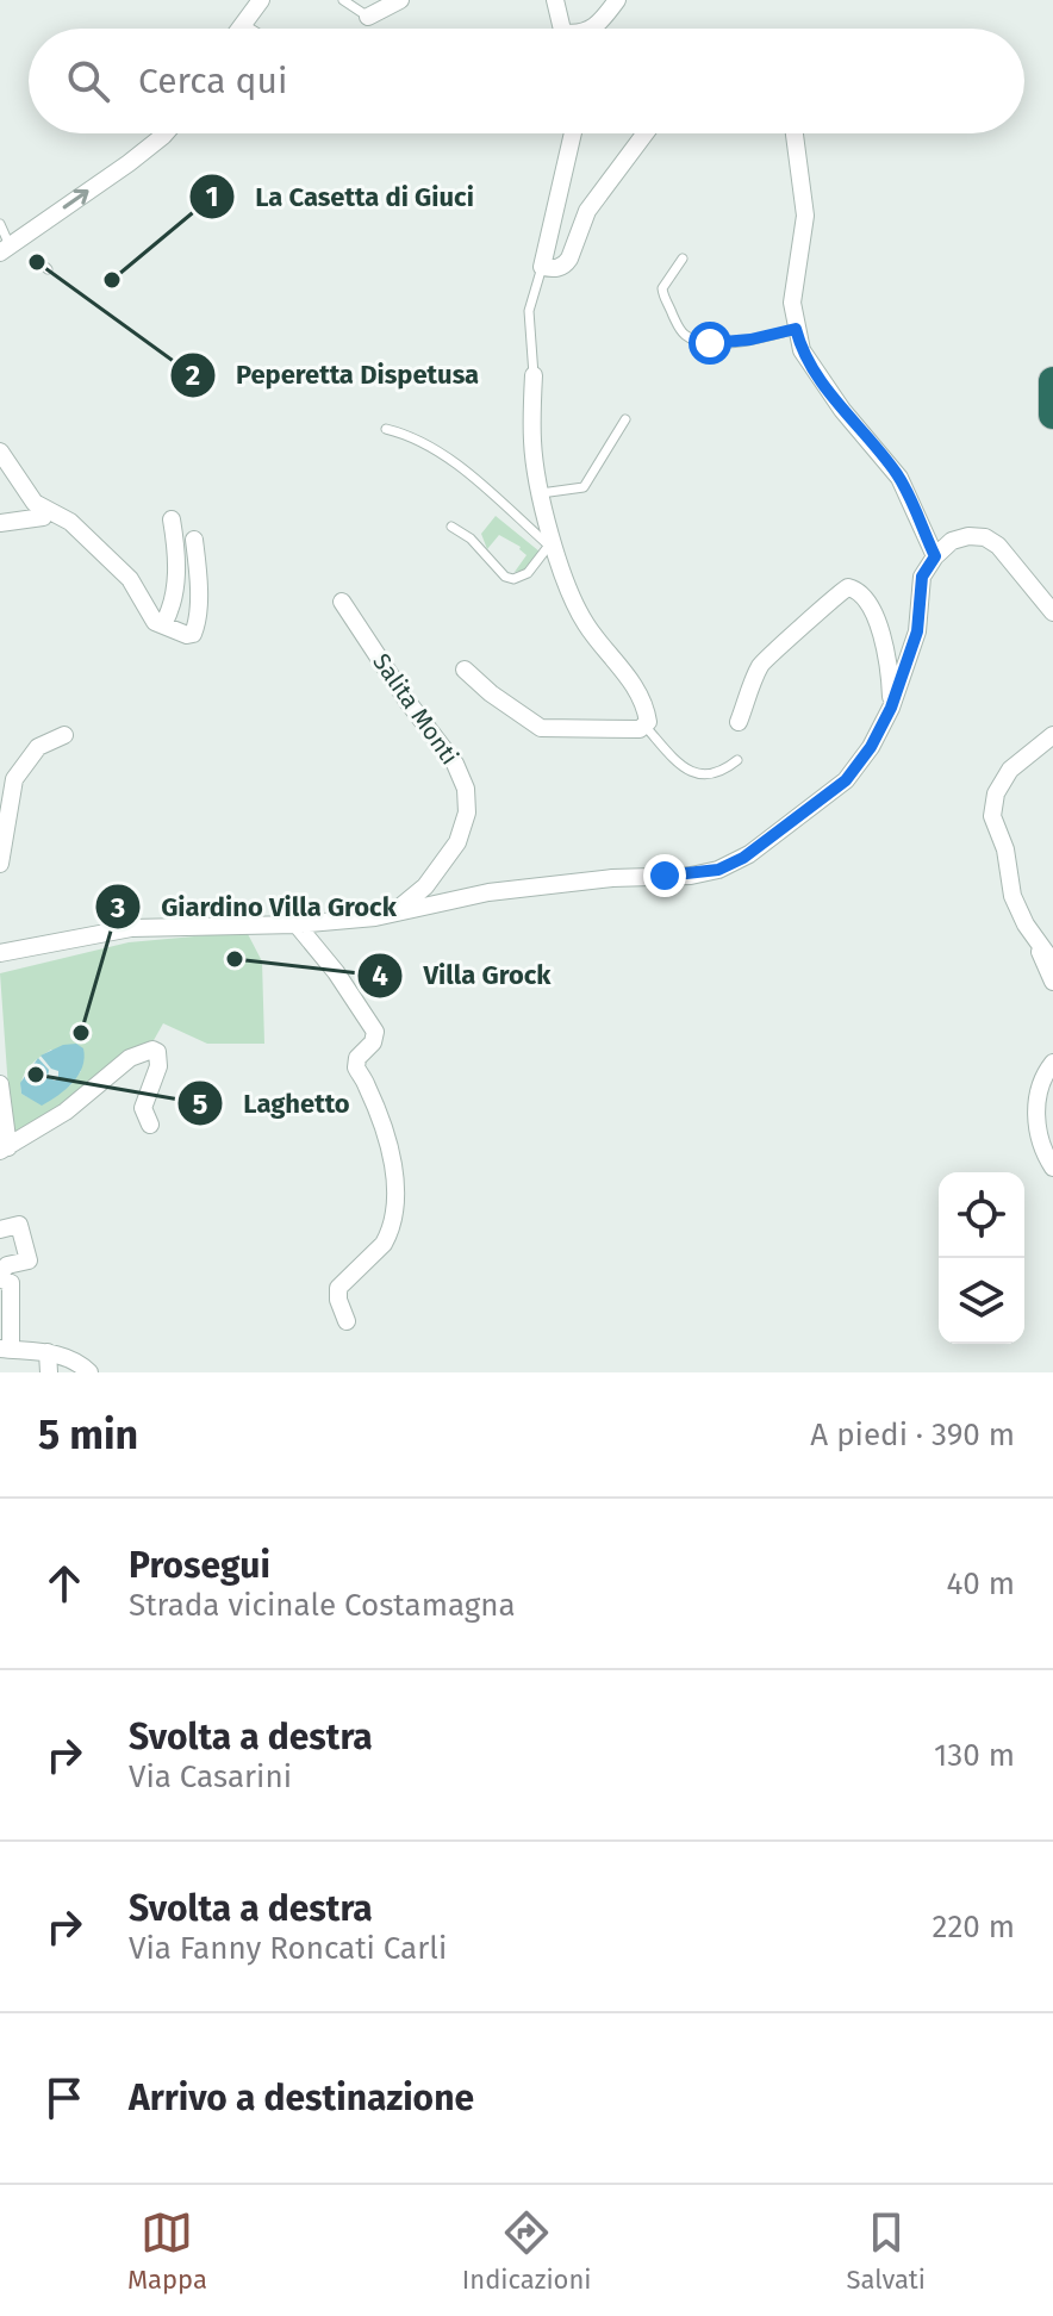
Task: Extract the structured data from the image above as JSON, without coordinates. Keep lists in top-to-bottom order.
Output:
{
  "streets": {
    "street": ["Salita Monti"]
  },
  "places": [
    "Peperetta Dispetusa",
    "La Casetta di Giuci",
    "Villa Grock",
    "Giardino Villa Grock",
    "Laghetto"
  ],
  "page": {
    "search": "Cerca qui",
    "heading": ["5 min", "A piedi · 390 m"],
    "list": [
      ["Prosegui", "Strada vicinale Costamagna", "40 m"],
      ["Svolta a destra", "Via Casarini", "130 m"],
      ["Svolta a destra", "Via Fanny Roncati Carli", "220 m"],
      "Arrivo a destinazione"
    ],
    "nav": ["Mappa", "Indicazioni", "Salvati"]
  }
}
